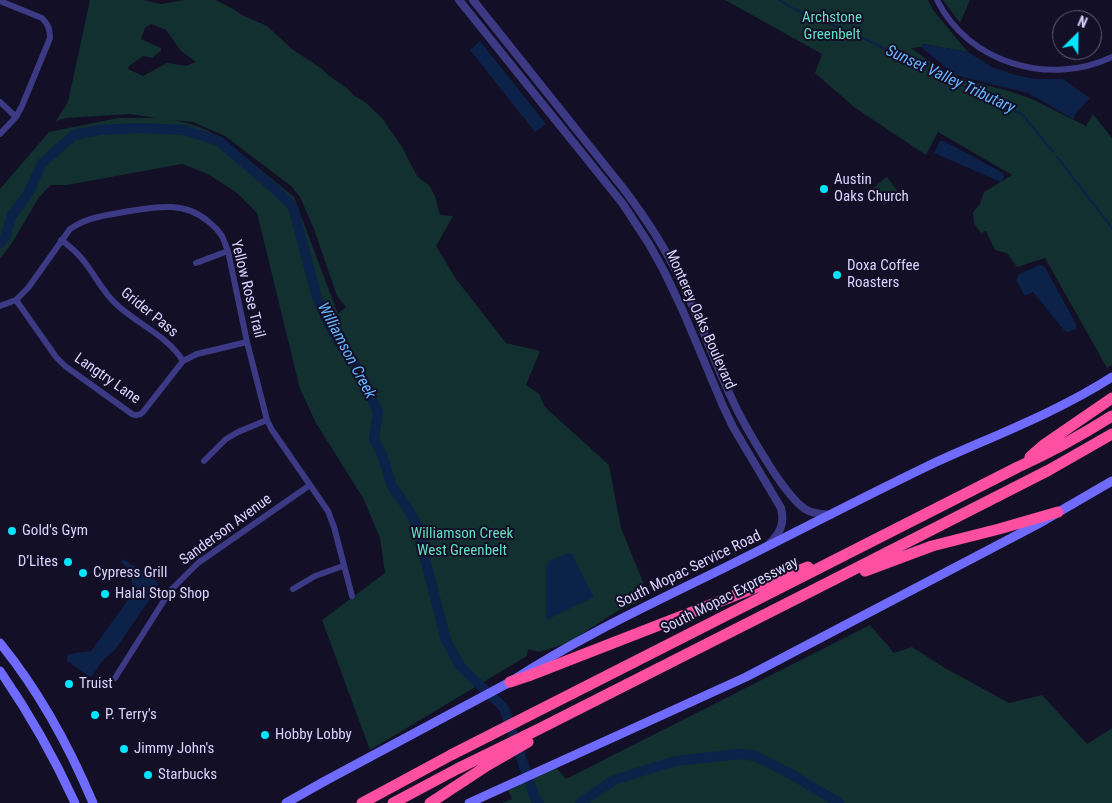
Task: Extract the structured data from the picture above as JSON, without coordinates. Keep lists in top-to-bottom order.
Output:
{
  "streets": {
    "highway": ["South Mopac Expressway"],
    "main road": ["South Mopac Service Road"],
    "street": [
      "Yellow Rose Trail",
      "Grider Pass",
      "Monterey Oaks Boulevard",
      "Langtry Lane",
      "Sanderson Avenue"
    ]
  },
  "crossings": [
    ["Yellow Rose Trail", "Grider Pass"],
    ["Yellow Rose Trail", "Langtry Lane"],
    ["Yellow Rose Trail", "Sanderson Avenue"],
    ["Grider Pass", "Langtry Lane"],
    ["Monterey Oaks Boulevard", "South Mopac Service Road"]
  ],
  "water": ["Sunset Valley Tributary", "Williamson Creek"],
  "parks": ["Archstone Greenbelt", "Williamson Creek West Greenbelt"],
  "places": [
    "Austin Oaks Church",
    "Doxa Coffee Roasters",
    "Gold's Gym",
    "D’Lites",
    "Cypress Grill",
    "Halal Stop Shop",
    "Truist",
    "P. Terry's",
    "Hobby Lobby",
    "Jimmy John's",
    "Starbucks"
  ],
  "north": "top right"
}
